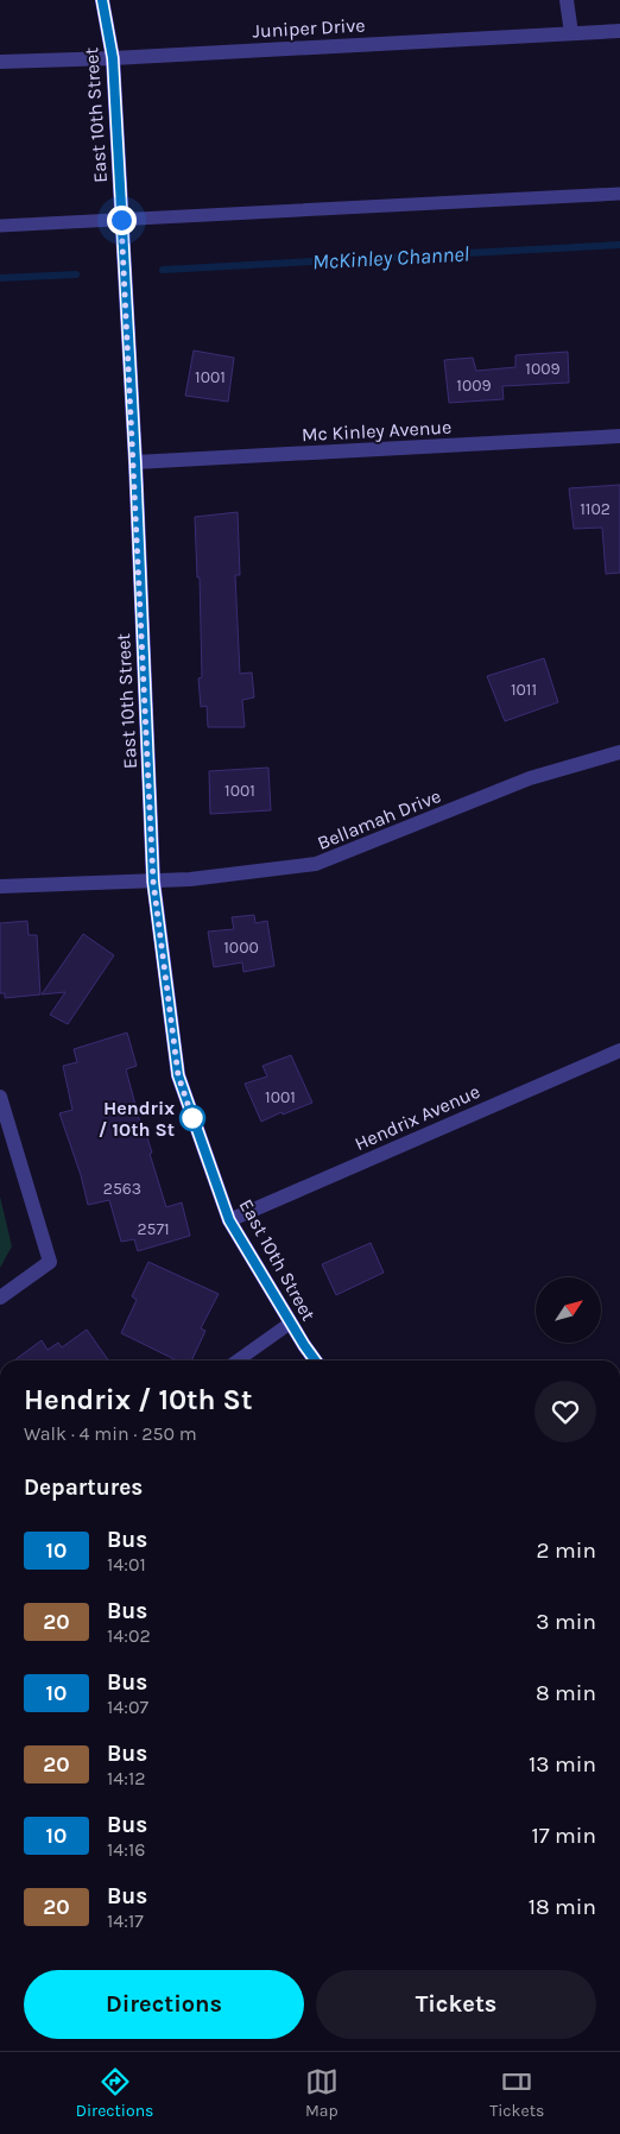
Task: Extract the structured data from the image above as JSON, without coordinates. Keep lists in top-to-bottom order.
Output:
{
  "streets": {
    "main road": ["East 10th Street"],
    "street": [
      "Juniper Drive",
      "Mc Kinley Avenue",
      "Bellamah Drive",
      "Hendrix Avenue"
    ]
  },
  "crossings": [
    ["Juniper Drive", "East 10th Street"],
    ["East 10th Street", "Mc Kinley Avenue"],
    ["East 10th Street", "Bellamah Drive"],
    ["East 10th Street", "Hendrix Avenue"]
  ],
  "water": ["McKinley Channel"],
  "places": ["Hendrix / 10th St"],
  "lines": ["bus line 10"],
  "house_numbers": [
    "1009",
    "1001",
    "1009",
    "1102",
    "1011",
    "1001",
    "1000",
    "1001",
    "2563",
    "2571"
  ],
  "north": "top right",
  "page": {
    "heading": [
      ["Hendrix / 10th St", "Walk · 4 min · 250 m"],
      "Departures"
    ],
    "list": [
      {
        "mark": "10",
        "name": "Bus",
        "note": "14:01",
        "value": "2 min"
      },
      {
        "mark": "20",
        "name": "Bus",
        "note": "14:02",
        "value": "3 min"
      },
      {
        "mark": "10",
        "name": "Bus",
        "note": "14:07",
        "value": "8 min"
      },
      {
        "mark": "20",
        "name": "Bus",
        "note": "14:12",
        "value": "13 min"
      },
      {
        "mark": "10",
        "name": "Bus",
        "note": "14:16",
        "value": "17 min"
      },
      {
        "mark": "20",
        "name": "Bus",
        "note": "14:17",
        "value": "18 min"
      }
    ],
    "buttons": ["Directions", "Tickets"],
    "tabs": ["Directions", "Map", "Tickets"]
  }
}
